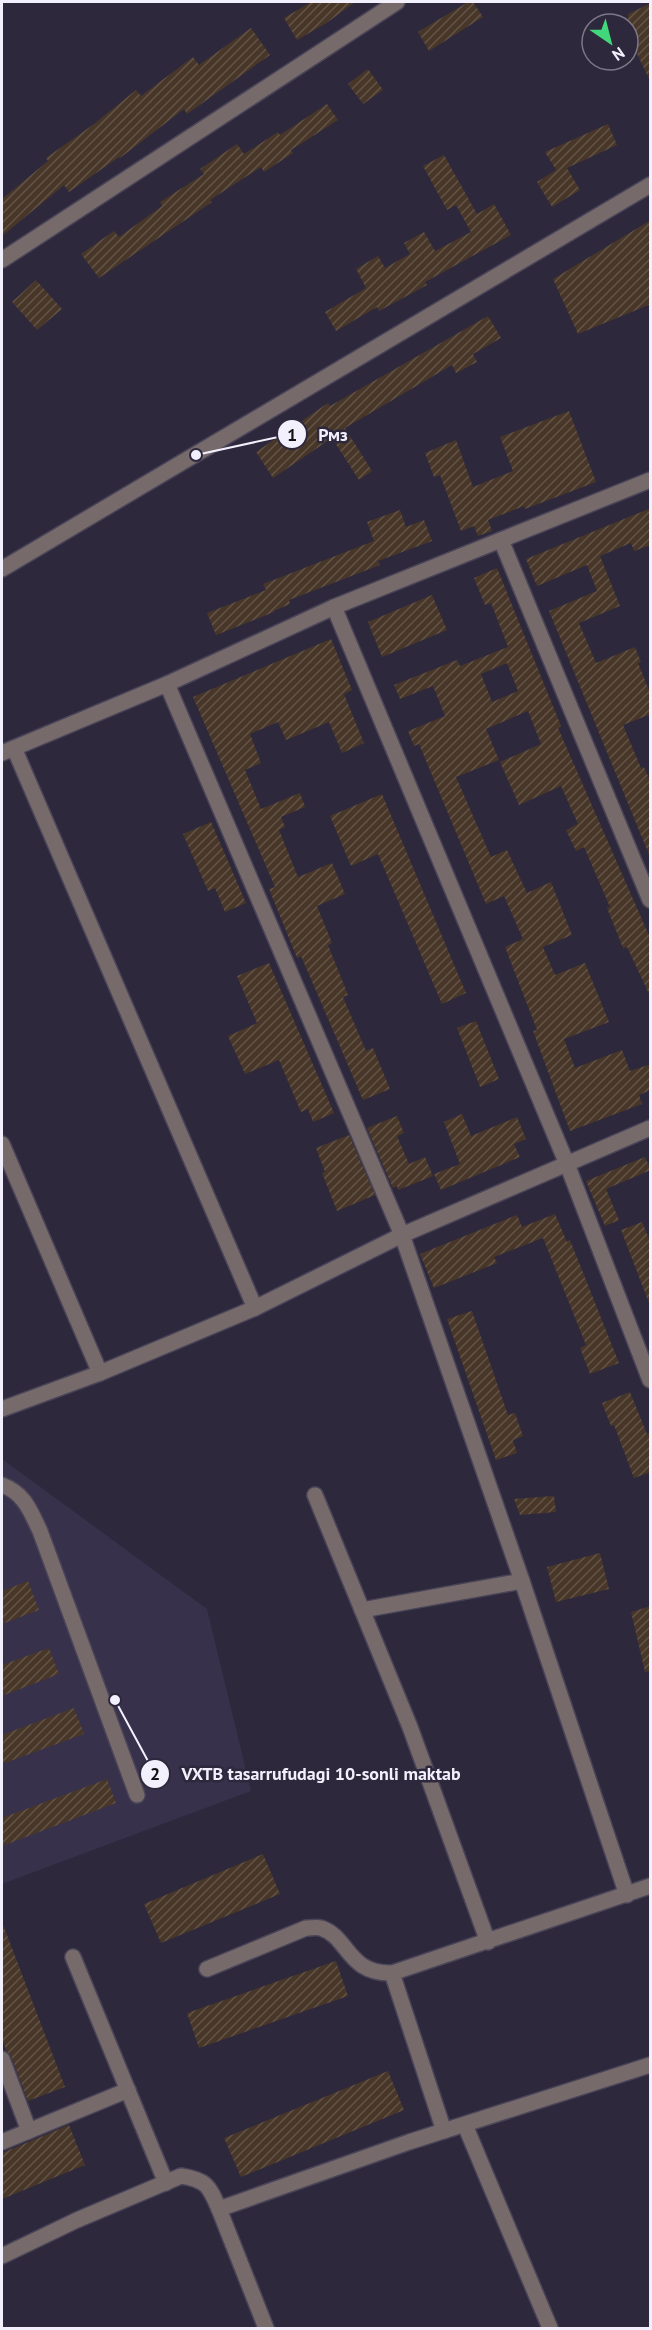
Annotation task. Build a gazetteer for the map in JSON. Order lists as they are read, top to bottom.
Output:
{
  "places": ["Рмз", "VXTB tasarrufudagi 10-sonli maktab"],
  "north": "bottom right"
}
